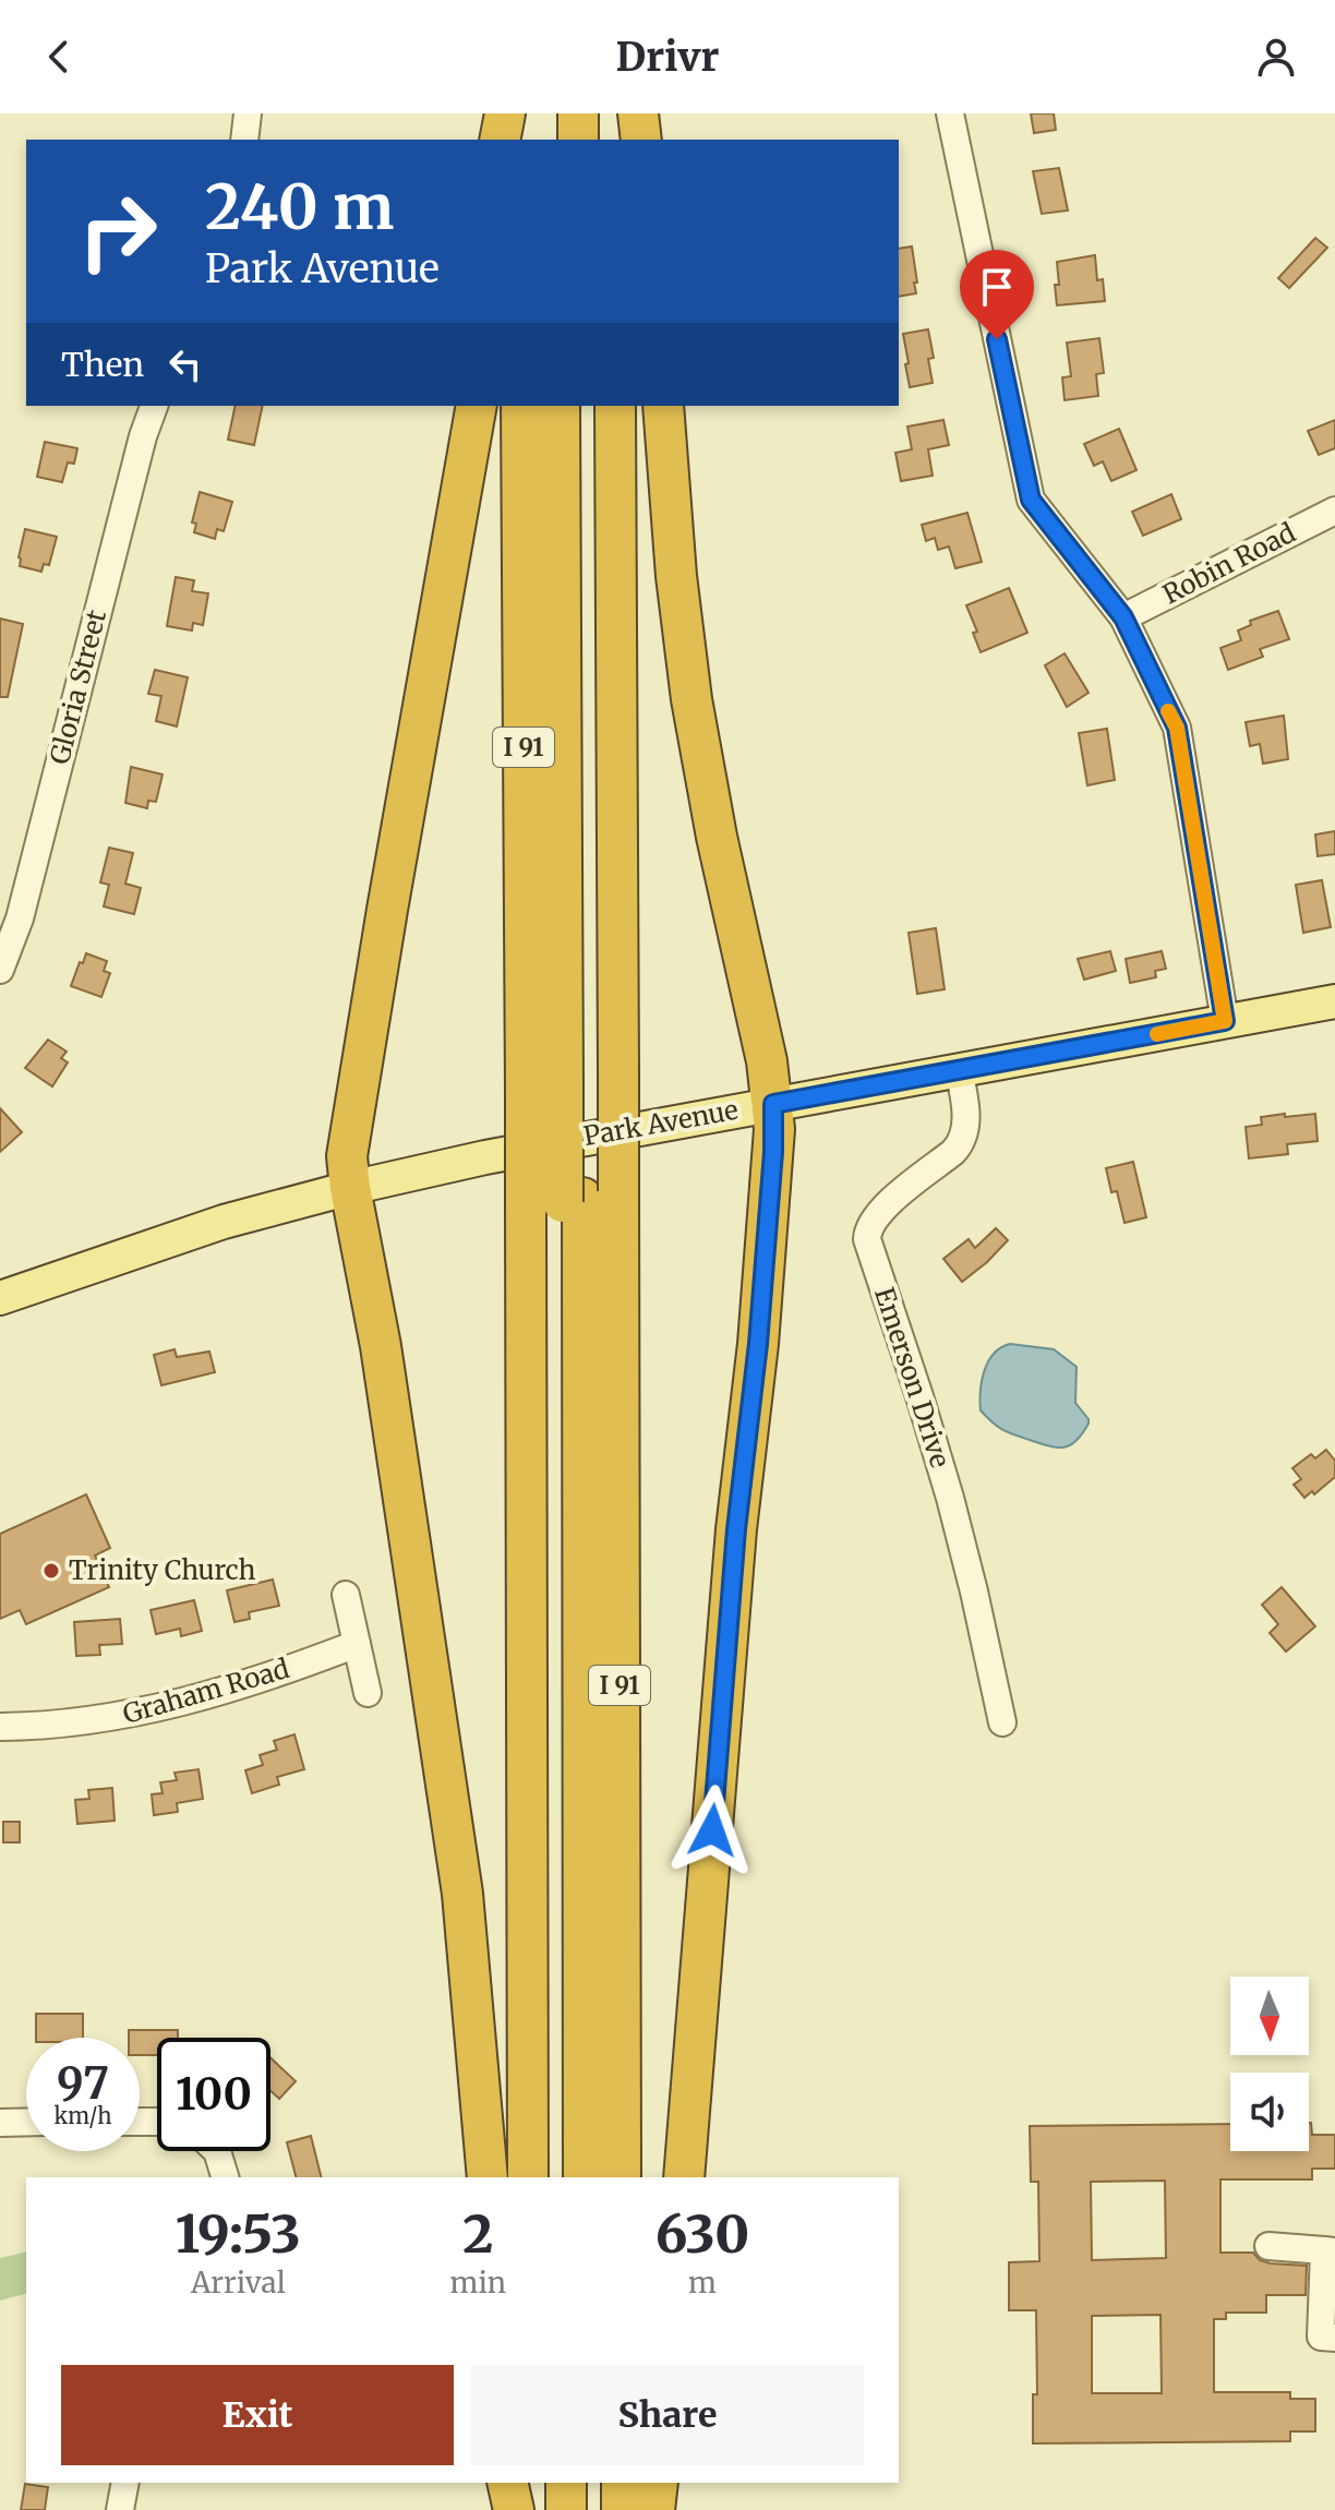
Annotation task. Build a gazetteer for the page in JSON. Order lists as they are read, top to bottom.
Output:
{
  "streets": {
    "highway": ["I 91"],
    "main road": ["Park Avenue"],
    "street": [
      "Robin Road",
      "Gloria Street",
      "Emerson Drive",
      "Graham Road"
    ]
  },
  "crossings": [
    ["Park Avenue", "Emerson Drive"]
  ],
  "places": ["Trinity Church"],
  "north": "bottom",
  "page": {
    "header": "Drivr",
    "turn": ["240 m", "Park Avenue"],
    "then": "Then",
    "speed": "97 km/h",
    "limit": "100",
    "eta": [
      "19:53",
      "Arrival",
      "2",
      "min",
      "630",
      "m"
    ],
    "buttons": ["Exit", "Share"]
  }
}
